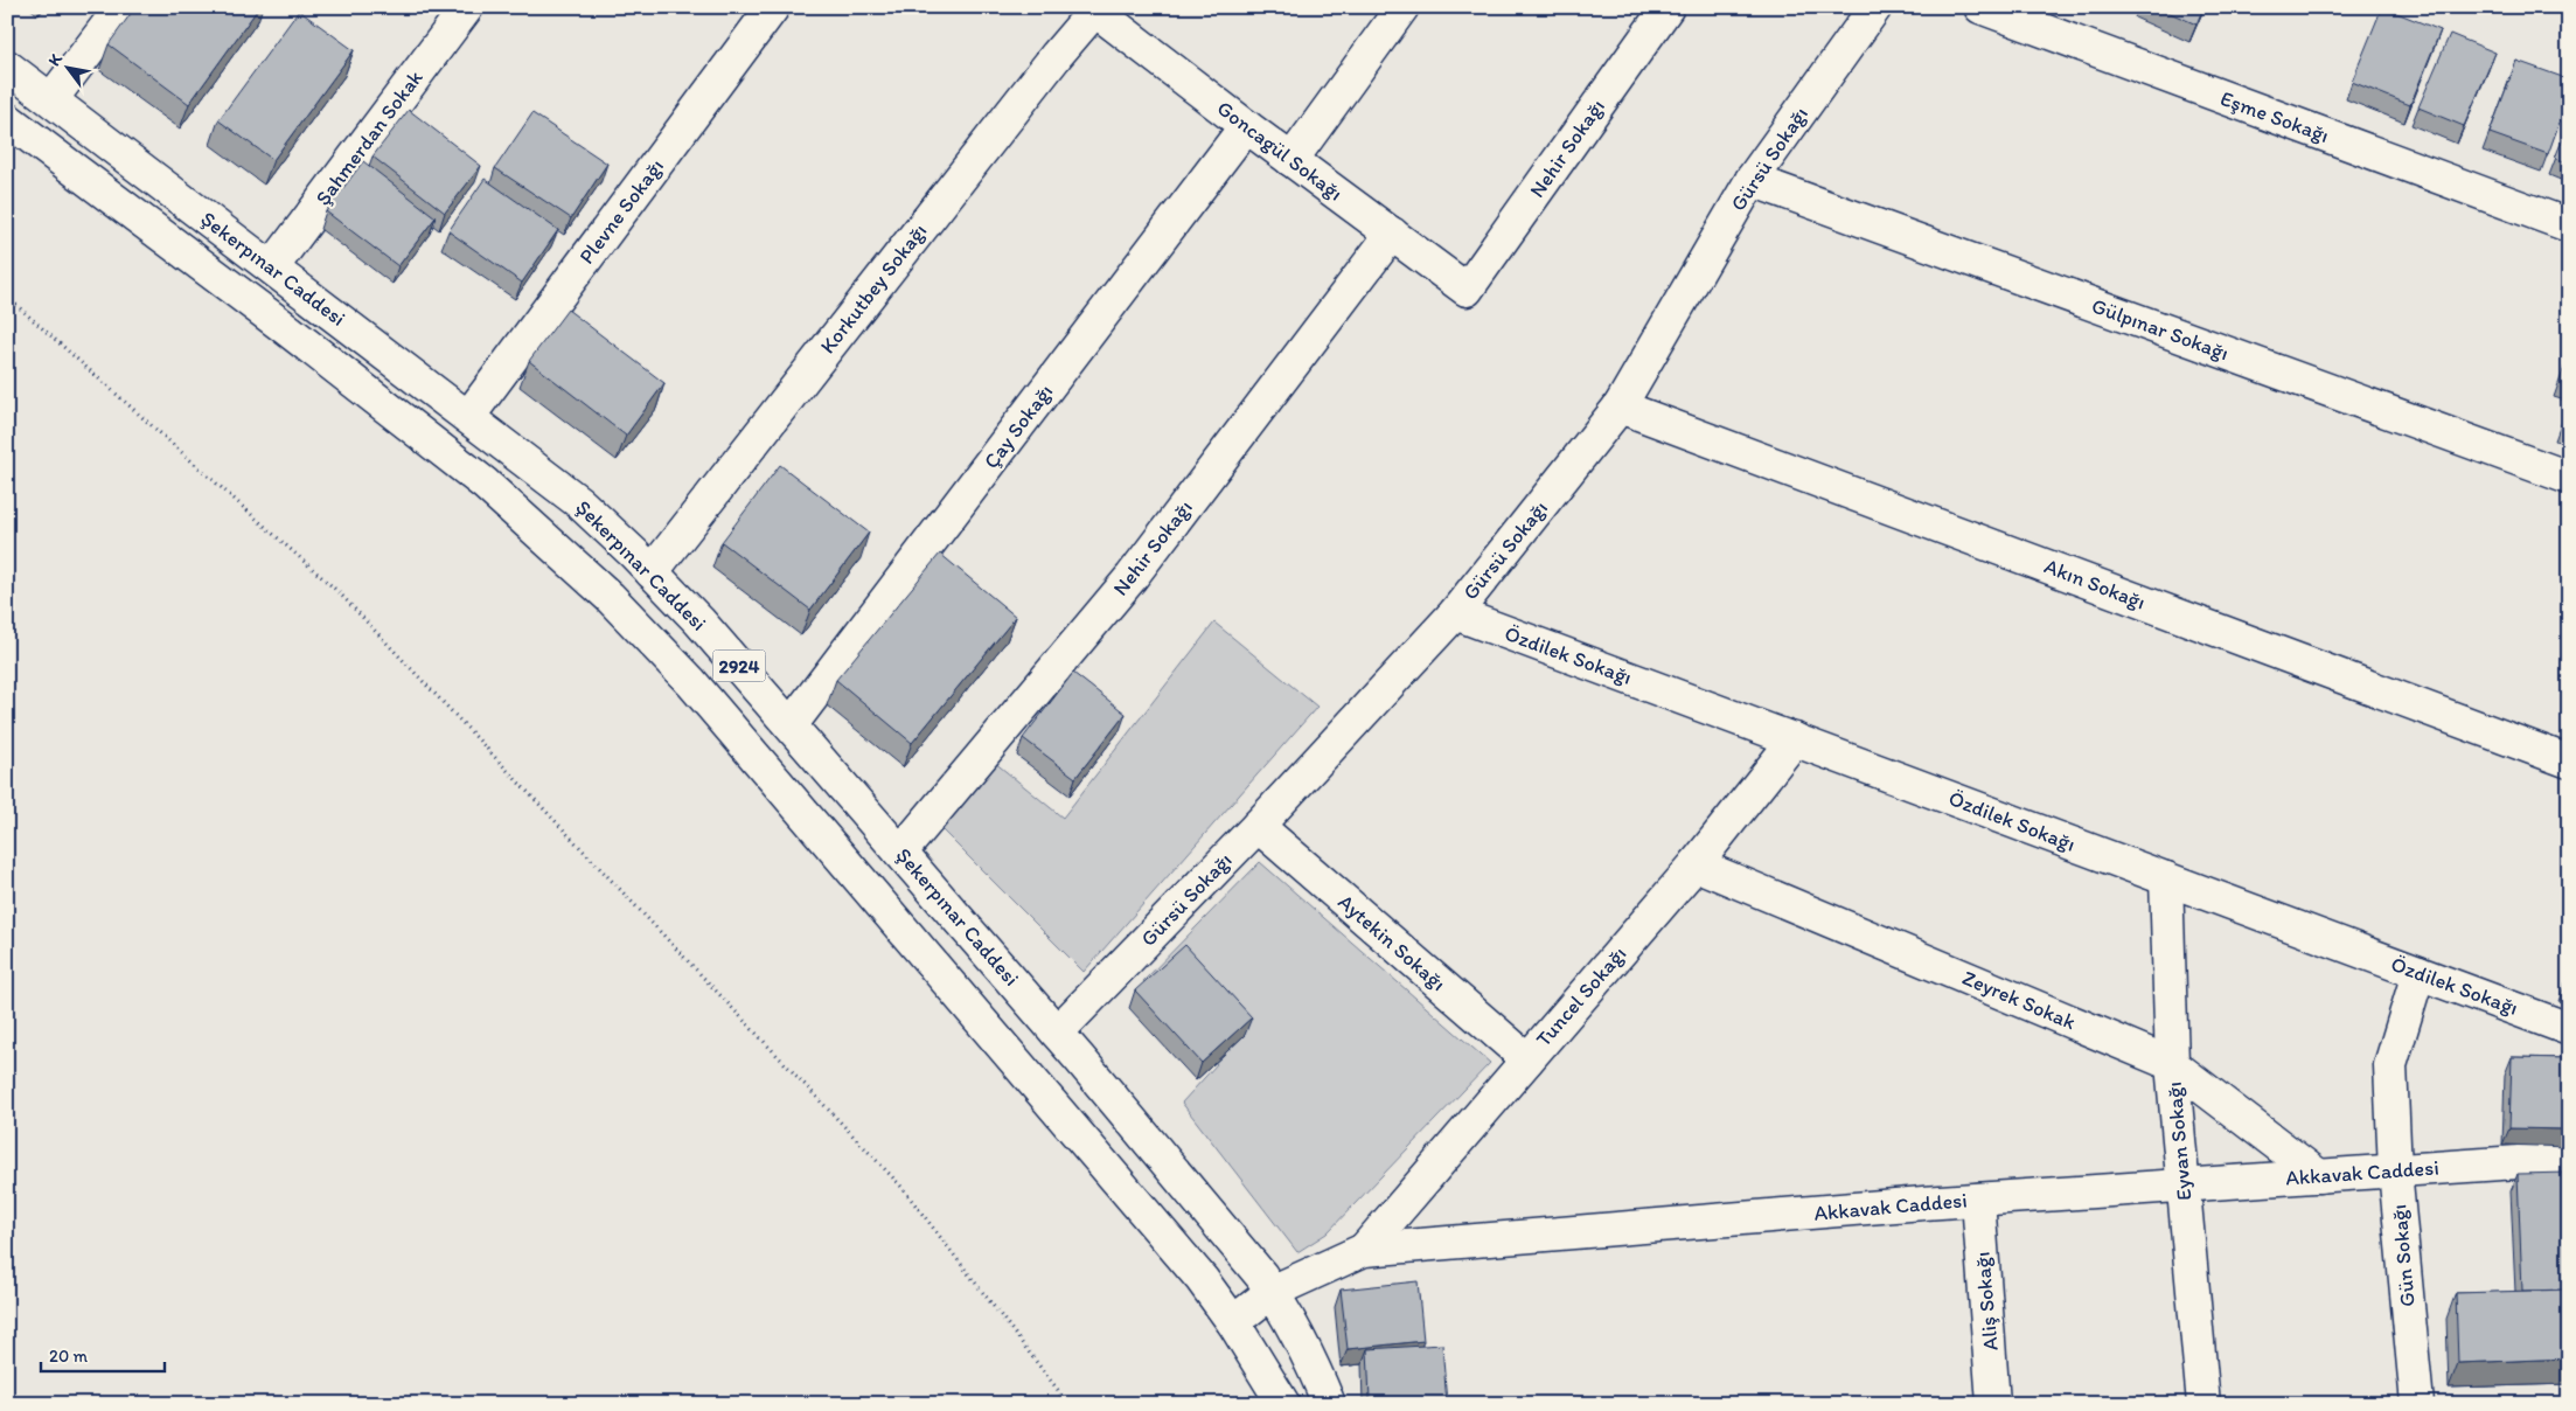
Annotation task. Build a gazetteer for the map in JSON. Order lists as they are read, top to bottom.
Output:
{
  "streets": {
    "street": [
      "Eşme Sokağı",
      "Şahmerdan Sokak",
      "Nehir Sokağı",
      "Goncagül Sokağı",
      "Gürsü Sokağı",
      "Plevne Sokağı",
      "Şekerpınar Caddesi",
      "Korkutbey Sokağı",
      "Gülpınar Sokağı",
      "Çay Sokağı",
      "Akın Sokağı",
      "Özdilek Sokağı",
      "2924",
      "Aytekin Sokağı",
      "Tuncel Sokağı",
      "Zeyrek Sokak",
      "Eyvan Sokağı",
      "Akkavak Caddesi",
      "Gün Sokağı",
      "Aliş Sokağı"
    ]
  },
  "crossings": [
    ["Şahmerdan Sokak", "Şekerpınar Caddesi"],
    ["Nehir Sokağı", "Goncagül Sokağı"],
    ["Nehir Sokağı", "Şekerpınar Caddesi"],
    ["Goncagül Sokağı", "Korkutbey Sokağı"],
    ["Goncagül Sokağı", "Çay Sokağı"],
    ["Gürsü Sokağı", "Şekerpınar Caddesi"],
    ["Gürsü Sokağı", "Gülpınar Sokağı"],
    ["Gürsü Sokağı", "Akın Sokağı"],
    ["Gürsü Sokağı", "Özdilek Sokağı"],
    ["Gürsü Sokağı", "Aytekin Sokağı"],
    ["Plevne Sokağı", "Şekerpınar Caddesi"],
    ["Şekerpınar Caddesi", "Korkutbey Sokağı"],
    ["Şekerpınar Caddesi", "Çay Sokağı"],
    ["Şekerpınar Caddesi", "Akkavak Caddesi"],
    ["Özdilek Sokağı", "Tuncel Sokağı"],
    ["Özdilek Sokağı", "Eyvan Sokağı"],
    ["Özdilek Sokağı", "Gün Sokağı"],
    ["Aytekin Sokağı", "Tuncel Sokağı"],
    ["Tuncel Sokağı", "Zeyrek Sokak"],
    ["Tuncel Sokağı", "Akkavak Caddesi"],
    ["Zeyrek Sokak", "Eyvan Sokağı"],
    ["Zeyrek Sokak", "Akkavak Caddesi"],
    ["Eyvan Sokağı", "Akkavak Caddesi"],
    ["Akkavak Caddesi", "Gün Sokağı"],
    ["Akkavak Caddesi", "Aliş Sokağı"]
  ],
  "scale_bar": "20 m",
  "north": "top left"
}
